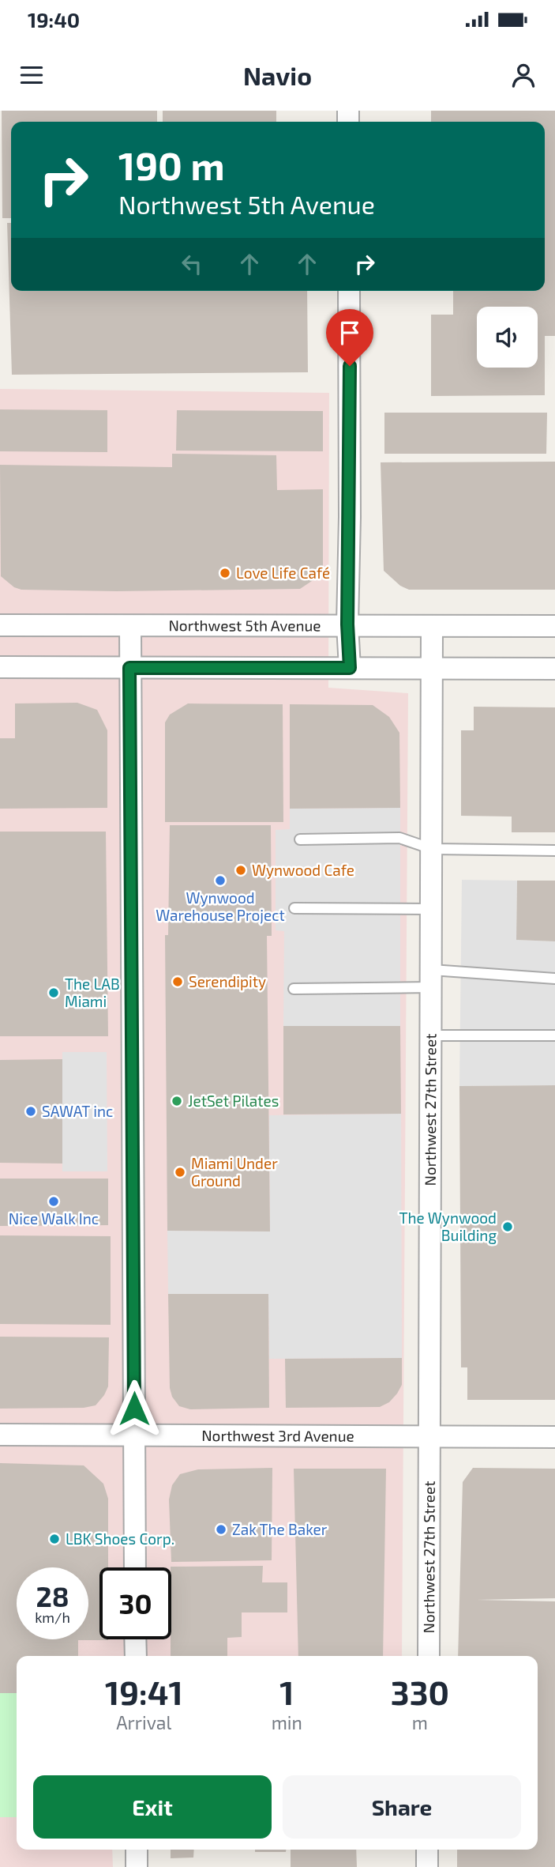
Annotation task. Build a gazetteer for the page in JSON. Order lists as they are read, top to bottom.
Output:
{
  "streets": {
    "street": ["Northwest 5th Avenue", "Northwest 27th Street", "Northwest 3rd Avenue"]
  },
  "crossings": [
    ["Northwest 5th Avenue", "Northwest 27th Street"],
    ["Northwest 27th Street", "Northwest 3rd Avenue"]
  ],
  "places": [
    "Love Life Café",
    "Wynwood Cafe",
    "Wynwood Warehouse Project",
    "Serendipity",
    "The LAB Miami",
    "JetSet Pilates",
    "SAWAT inc",
    "Miami Under Ground",
    "Nice Walk Inc",
    "The Wynwood Building",
    "Zak The Baker",
    "LBK Shoes Corp."
  ],
  "page": {
    "status": "19:40",
    "header": "Navio",
    "turn": ["190 m", "Northwest 5th Avenue"],
    "speed": "28 km/h",
    "limit": "30",
    "eta": [
      "19:41",
      "Arrival",
      "1",
      "min",
      "330",
      "m"
    ],
    "buttons": ["Exit", "Share"]
  }
}
